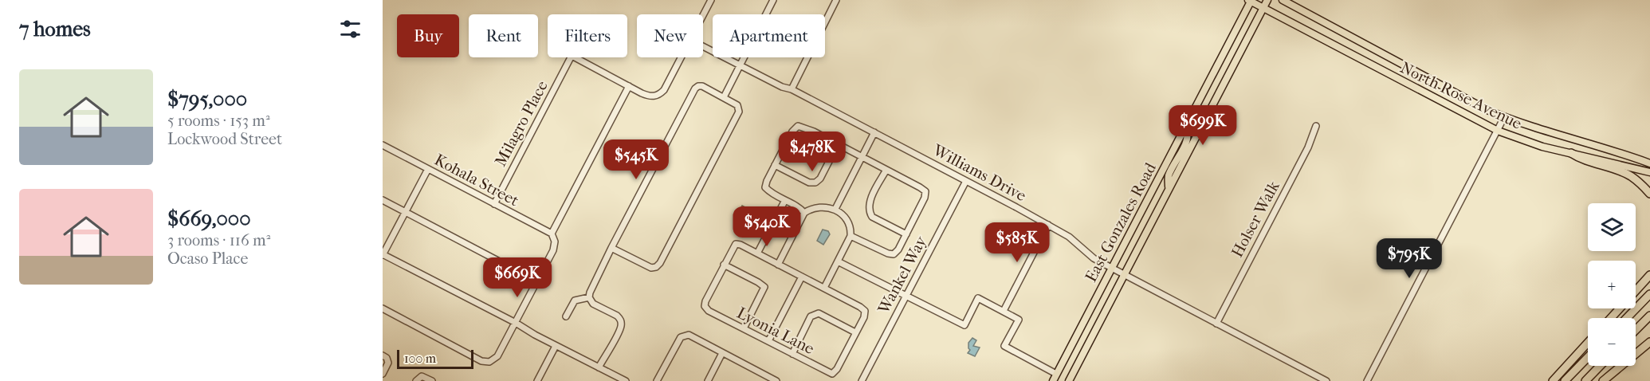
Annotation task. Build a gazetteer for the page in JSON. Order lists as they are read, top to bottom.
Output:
{
  "streets": {
    "main road": ["North Rose Avenue", "East Gonzales Road"],
    "street": [
      "Milagro Place",
      "Williams Drive",
      "Kohala Street",
      "Holser Walk",
      "Wankel Way",
      "Lyonia Lane"
    ]
  },
  "crossings": [
    ["North Rose Avenue", "East Gonzales Road"],
    ["Milagro Place", "Kohala Street"],
    ["Williams Drive", "Holser Walk"],
    ["Williams Drive", "East Gonzales Road"],
    ["Williams Drive", "Wankel Way"]
  ],
  "scale_bar": "100 m",
  "page": {
    "heading": "7 homes",
    "chip": [
      "Buy",
      "Rent",
      "Filters",
      "New",
      "Apartment"
    ],
    "list": [
      {
        "name": "$795,000",
        "note": "5 rooms · 153 m² · Lockwood Street"
      },
      {
        "name": "$669,000",
        "note": "3 rooms · 116 m² · Ocaso Place"
      }
    ],
    "price": [
      "$699K",
      "$478K",
      "$545K",
      "$540K",
      "$585K",
      "$795K",
      "$669K"
    ],
    "map_buttons": ["+", "−"],
    "scale": "100 m"
  }
}
